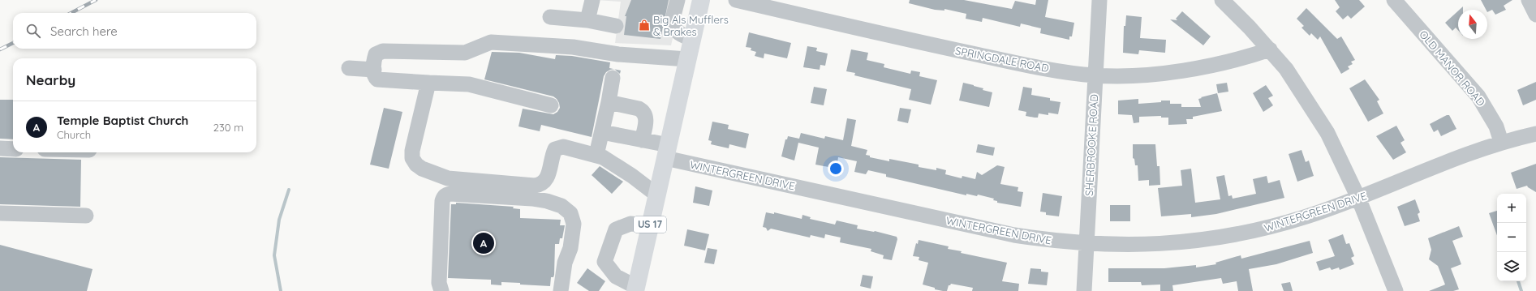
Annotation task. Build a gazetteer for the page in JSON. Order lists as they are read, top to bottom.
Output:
{
  "streets": {
    "main road": ["US 17"],
    "street": [
      "SPRINGDALE ROAD",
      "OLD MANOR ROAD",
      "SHERBROOKE ROAD",
      "WINTERGREEN DRIVE"
    ]
  },
  "crossings": [
    ["SPRINGDALE ROAD", "SHERBROOKE ROAD"],
    ["OLD MANOR ROAD", "WINTERGREEN DRIVE"],
    ["SHERBROOKE ROAD", "WINTERGREEN DRIVE"],
    ["WINTERGREEN DRIVE", "US 17"]
  ],
  "places": {
    "shop": ["Big Als Mufflers & Brakes"]
  },
  "north": "top",
  "page": {
    "search": "Search here",
    "heading": "Nearby",
    "list": [
      {
        "mark": "A",
        "name": "Temple Baptist Church",
        "note": "Church",
        "value": "230 m"
      }
    ],
    "map_buttons": ["+", "−"],
    "pins": "A"
  }
}
